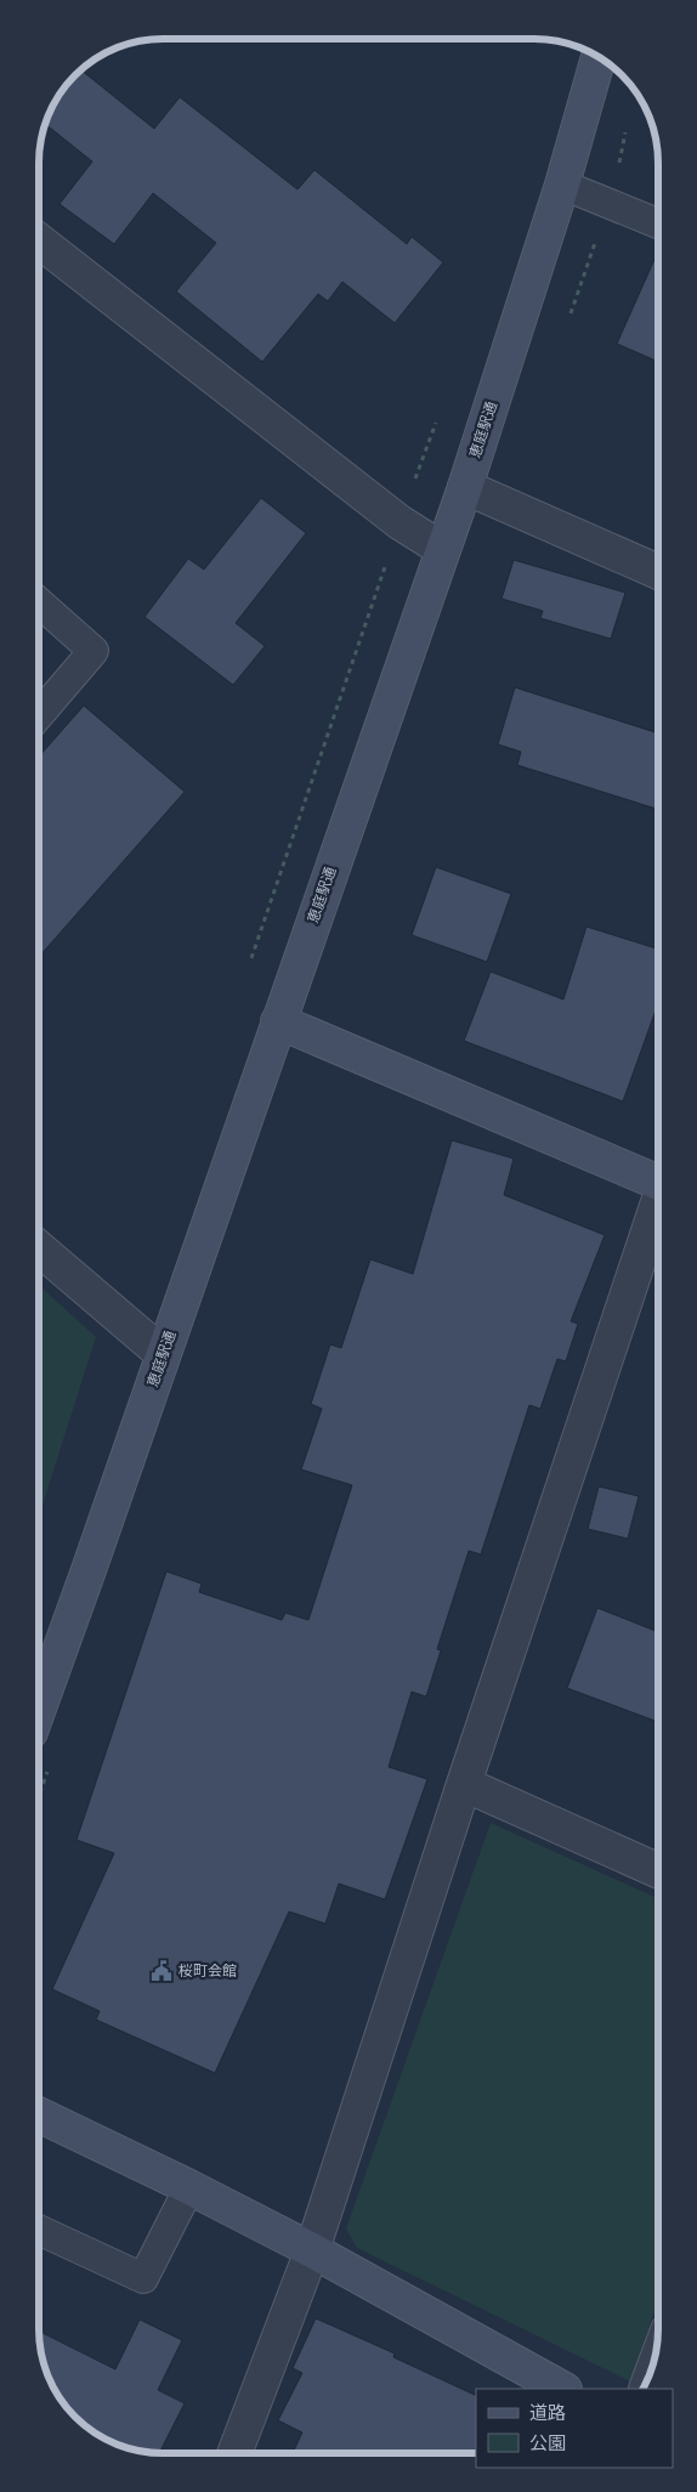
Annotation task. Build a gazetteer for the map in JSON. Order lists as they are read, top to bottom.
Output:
{
  "streets": {
    "street": ["恵庭駅通"]
  },
  "places": {
    "public building": ["桜町会館"]
  },
  "legend": ["道路", "公園"]
}
